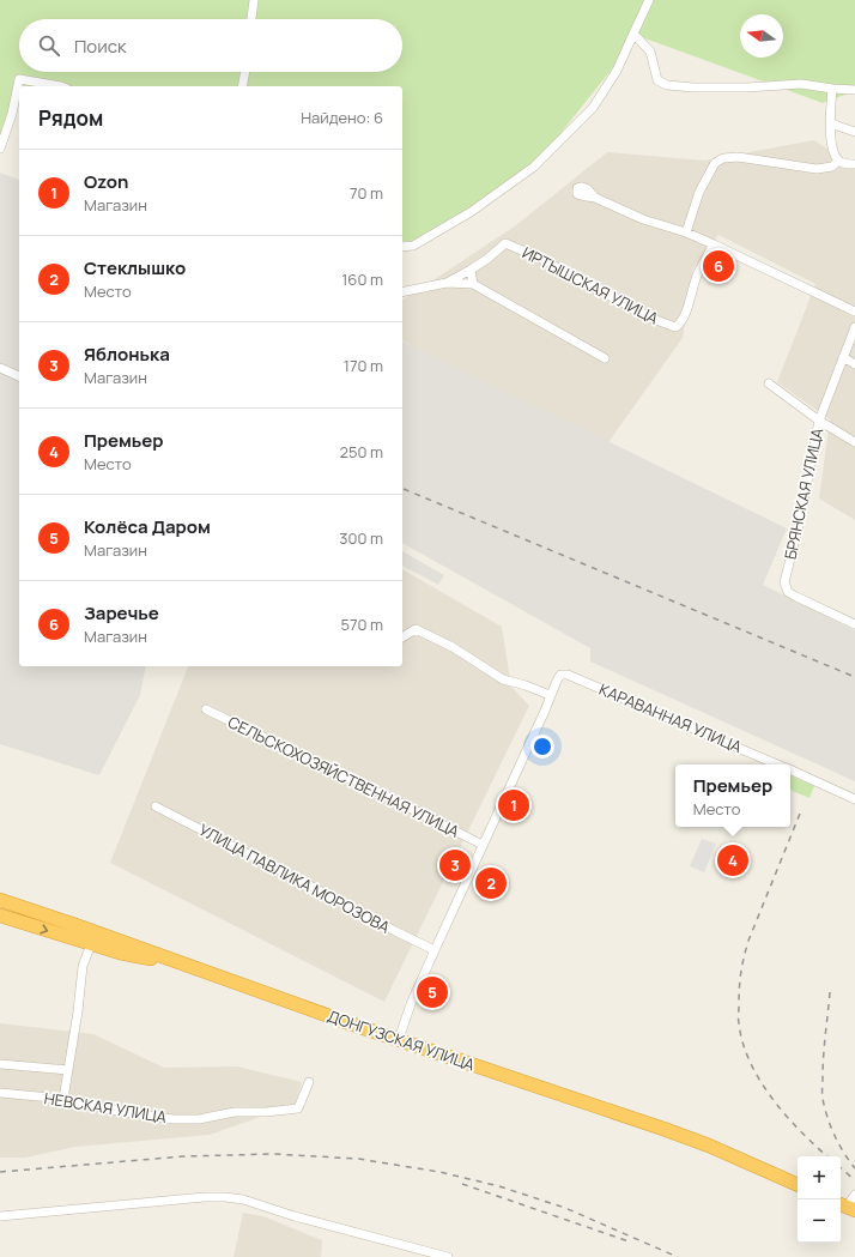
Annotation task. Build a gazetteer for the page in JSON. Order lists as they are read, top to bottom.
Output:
{
  "streets": {
    "highway": ["ДОНГУЗСКАЯ УЛИЦА"],
    "street": [
      "ИРТЫШСКАЯ УЛИЦА",
      "БРЯНСКАЯ УЛИЦА",
      "КАРАВАННАЯ УЛИЦА",
      "СЕЛЬСКОХОЗЯЙСТВЕННАЯ УЛИЦА",
      "УЛИЦА ПАВЛИКА МОРОЗОВА",
      "НЕВСКАЯ УЛИЦА"
    ]
  },
  "north": "left",
  "page": {
    "search": "Поиск",
    "heading": ["Рядом", "Найдено: 6"],
    "list": [
      {
        "mark": "1",
        "name": "Ozon",
        "note": "Магазин",
        "value": "70 m"
      },
      {
        "mark": "2",
        "name": "Стеклышко",
        "note": "Место",
        "value": "160 m"
      },
      {
        "mark": "3",
        "name": "Яблонька",
        "note": "Магазин",
        "value": "170 m"
      },
      {
        "mark": "4",
        "name": "Премьер",
        "note": "Место",
        "value": "250 m"
      },
      {
        "mark": "5",
        "name": "Колёса Даром",
        "note": "Магазин",
        "value": "300 m"
      },
      {
        "mark": "6",
        "name": "Заречье",
        "note": "Магазин",
        "value": "570 m"
      }
    ],
    "pins": [
      "6",
      "1",
      "4",
      "3",
      "2",
      "5"
    ],
    "popup": ["Премьер", "Место"],
    "map_buttons": ["+", "−"]
  }
}
